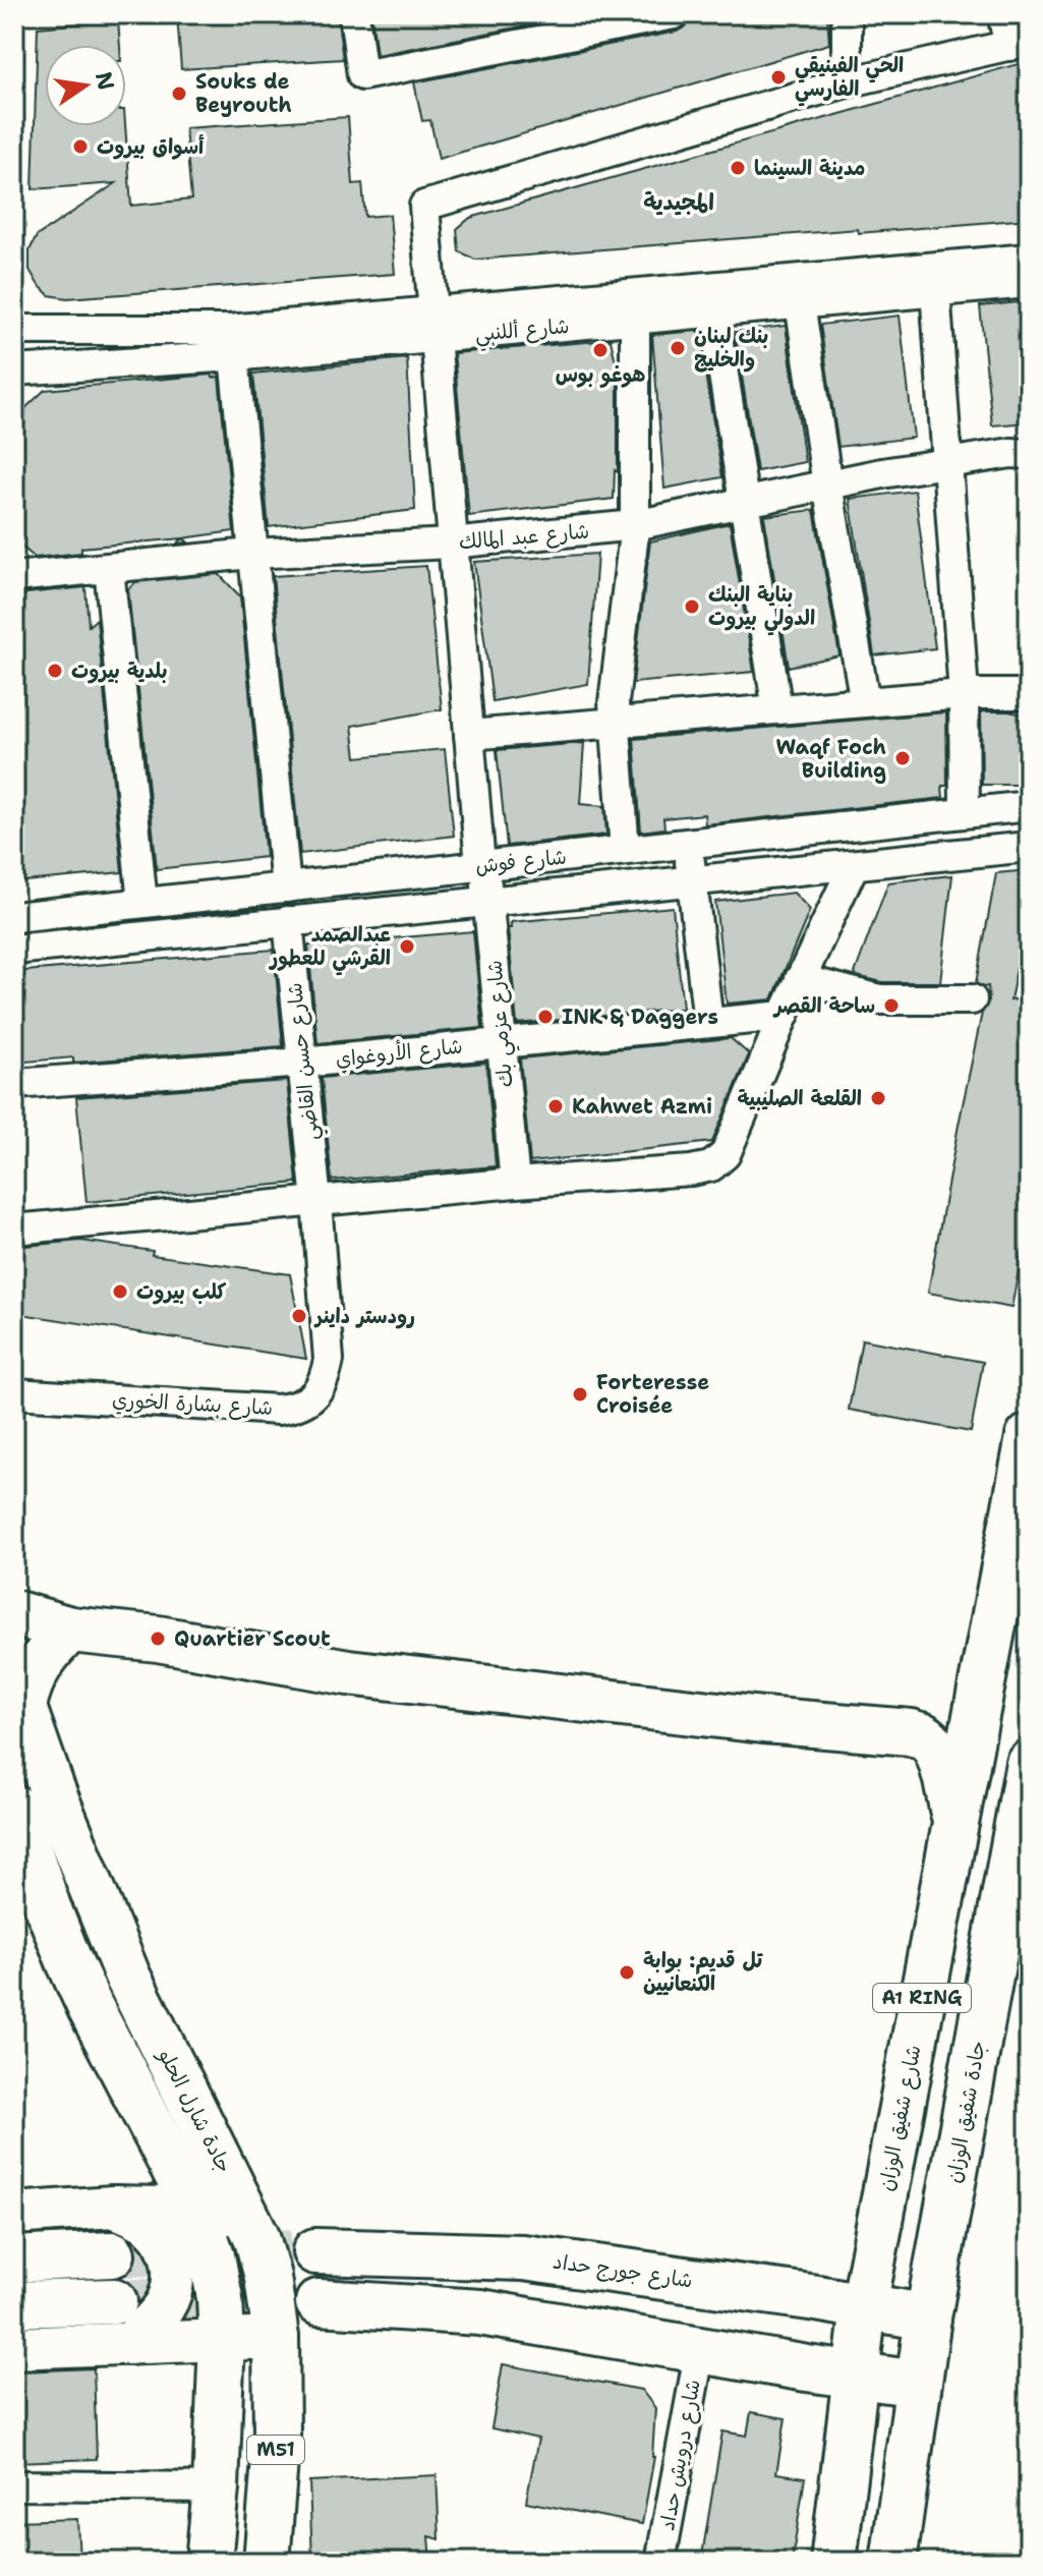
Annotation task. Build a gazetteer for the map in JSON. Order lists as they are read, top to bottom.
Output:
{
  "streets": {
    "main road": [
      "A1 RING",
      "جادة شارل الحلو",
      "جادة شفيق الوزان",
      "شارع شفيق الوزان",
      "شارع جورج حداد",
      "M51"
    ],
    "street": [
      "شارع أللنبي",
      "شارع عبد المالك",
      "شارع فوش",
      "شارع عزمي بك",
      "شارع الأروغواي",
      "شارع حسن القاضي",
      "شارع بشارة الخوري",
      "شارع درويش حداد"
    ]
  },
  "crossings": [
    ["شارع أللنبي", "شارع عزمي بك"],
    ["شارع عبد المالك", "شارع عزمي بك"],
    ["شارع فوش", "شارع عزمي بك"],
    ["شارع فوش", "شارع حسن القاضي"],
    ["شارع عزمي بك", "شارع الأروغواي"],
    ["شارع الأروغواي", "شارع حسن القاضي"],
    ["شارع حسن القاضي", "شارع بشارة الخوري"],
    ["A1 RING", "جادة شفيق الوزان"],
    ["A1 RING", "شارع جورج حداد"],
    ["جادة شفيق الوزان", "شارع جورج حداد"],
    ["شارع شفيق الوزان", "شارع جورج حداد"]
  ],
  "districts": ["المجيدية"],
  "places": [
    "الحي الفينيقي الفارسي",
    "Souks de Beyrouth",
    "أسواق بيروت",
    "مدينة السينما",
    "بنك لبنان والخليج",
    "هوغو بوس",
    "بناية البنك الدولي بيروت",
    "بلدية بيروت",
    "Waqf Foch Building",
    "عبدالصمد القرشي للعطور",
    "ساحة القصر",
    "INK & Daggers",
    "القلعة الصليبية",
    "Kahwet Azmi",
    "كلب بيروت",
    "رودستر داينر",
    "Forteresse Croisée",
    "Quartier Scout",
    "تل قديم: بوابة الكنعانيين"
  ],
  "north": "right"
}
